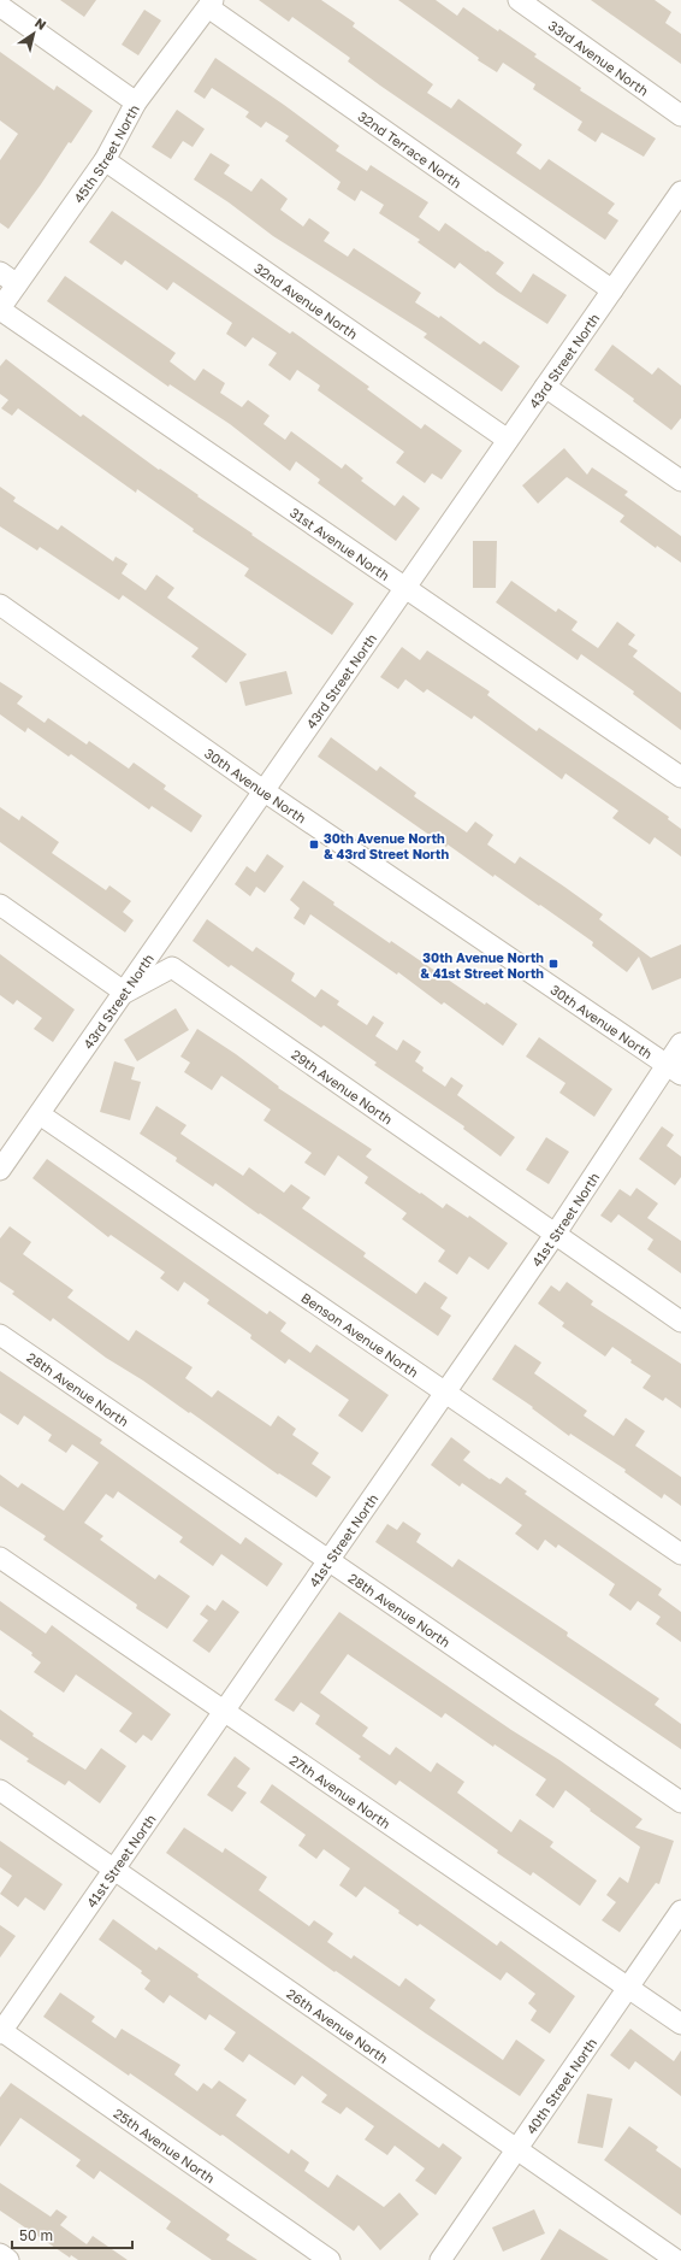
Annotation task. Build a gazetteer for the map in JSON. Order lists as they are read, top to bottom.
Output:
{
  "streets": {
    "street": [
      "33rd Avenue North",
      "32nd Terrace North",
      "45th Street North",
      "32nd Avenue North",
      "43rd Street North",
      "31st Avenue North",
      "30th Avenue North",
      "29th Avenue North",
      "41st Street North",
      "Benson Avenue North",
      "28th Avenue North",
      "27th Avenue North",
      "26th Avenue North",
      "40th Street North",
      "25th Avenue North"
    ]
  },
  "crossings": [
    ["32nd Terrace North", "45th Street North"],
    ["32nd Terrace North", "43rd Street North"],
    ["45th Street North", "32nd Avenue North"],
    ["45th Street North", "31st Avenue North"],
    ["32nd Avenue North", "43rd Street North"],
    ["43rd Street North", "31st Avenue North"],
    ["43rd Street North", "30th Avenue North"],
    ["43rd Street North", "29th Avenue North"],
    ["43rd Street North", "Benson Avenue North"],
    ["30th Avenue North", "41st Street North"],
    ["29th Avenue North", "41st Street North"],
    ["41st Street North", "Benson Avenue North"],
    ["41st Street North", "28th Avenue North"],
    ["41st Street North", "27th Avenue North"],
    ["41st Street North", "26th Avenue North"],
    ["41st Street North", "25th Avenue North"],
    ["27th Avenue North", "40th Street North"],
    ["26th Avenue North", "40th Street North"]
  ],
  "places": {
    "transit": ["30th Avenue North & 43rd Street North", "30th Avenue North & 41st Street North"]
  },
  "scale_bar": "50 m",
  "north": "top right"
}
